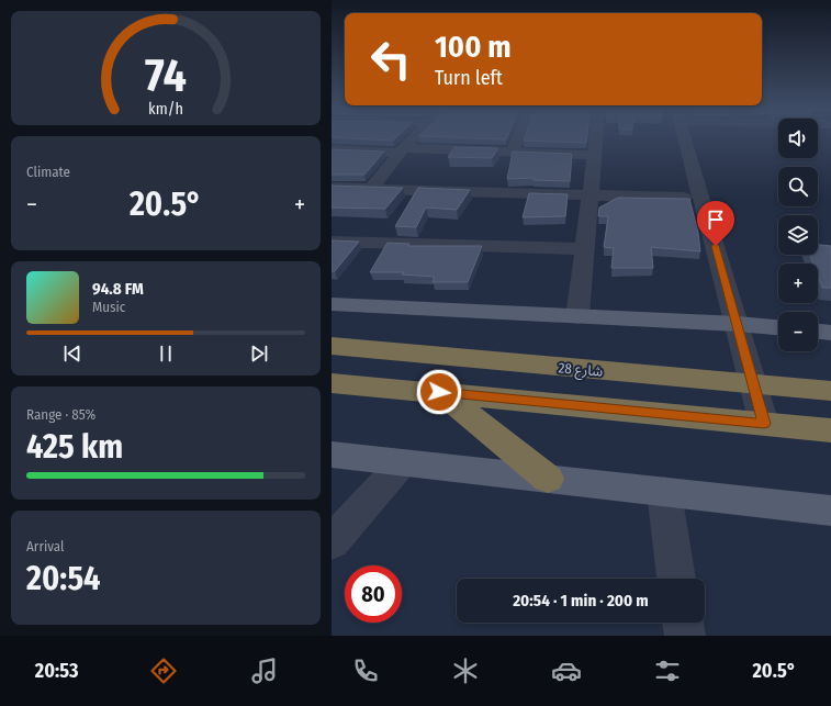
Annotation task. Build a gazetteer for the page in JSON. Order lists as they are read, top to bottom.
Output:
{
  "streets": {
    "highway": ["شارع 28"]
  },
  "page": {
    "turn": ["100 m", "Turn left"],
    "map_buttons": ["+", "−"],
    "tile": [
      "Climate",
      ["Range · 85%", "425 km"],
      ["Arrival", "20:54"]
    ],
    "heat": ["−", "20.5°", "+"],
    "song": ["94.8 FM", "Music"],
    "limit": "80",
    "trip": "20:54 · 1 min · 200 m",
    "tabs": ["20:53", "20.5°"],
    "gauge": ["74", "km/h"]
  }
}
